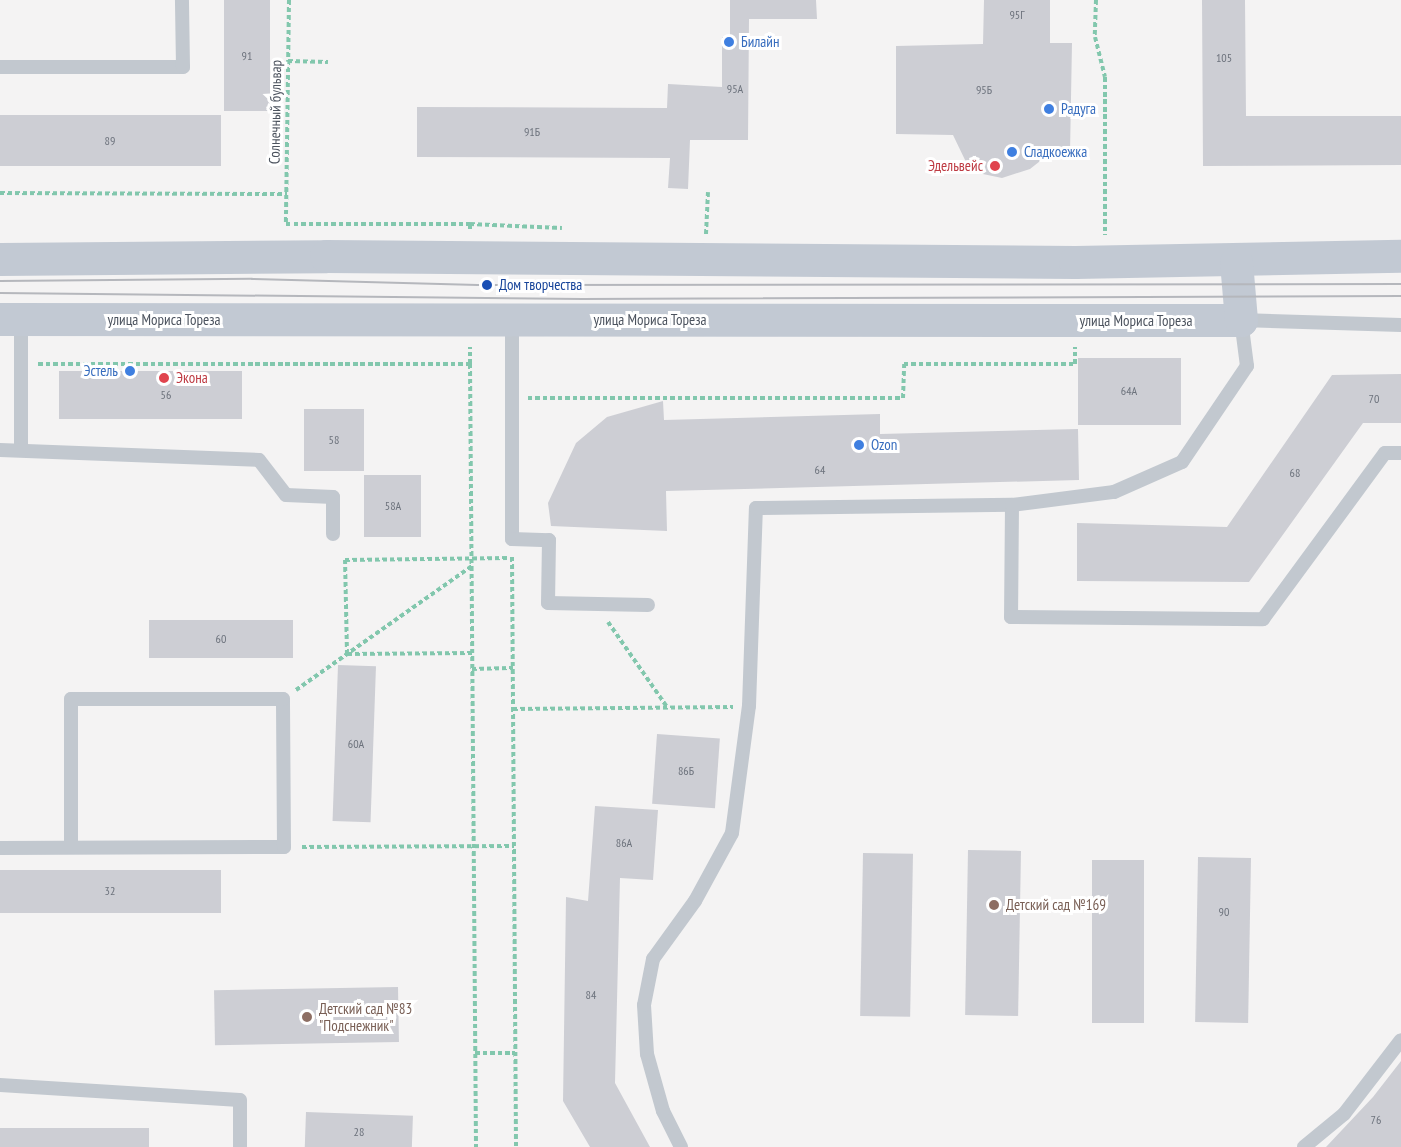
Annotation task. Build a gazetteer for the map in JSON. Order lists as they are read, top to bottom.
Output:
{
  "streets": {
    "street": ["улица Мориса Тореза"],
    "path": ["Солнечный бульвар"]
  },
  "places": [
    "Билайн",
    "Радуга",
    "Сладкоежка",
    "Эдельвейс",
    "Дом творчества",
    "Эстель",
    "Экона",
    "Ozon",
    "Детский сад №169",
    "Детский сад №83 \"Подснежник\""
  ],
  "house_numbers": [
    "95Г",
    "91",
    "105",
    "95А",
    "95Б",
    "91Б",
    "89",
    "64А",
    "56",
    "70",
    "58",
    "64",
    "68",
    "58А",
    "60",
    "60А",
    "86Б",
    "86А",
    "32",
    "90",
    "84",
    "76",
    "28"
  ]
}
